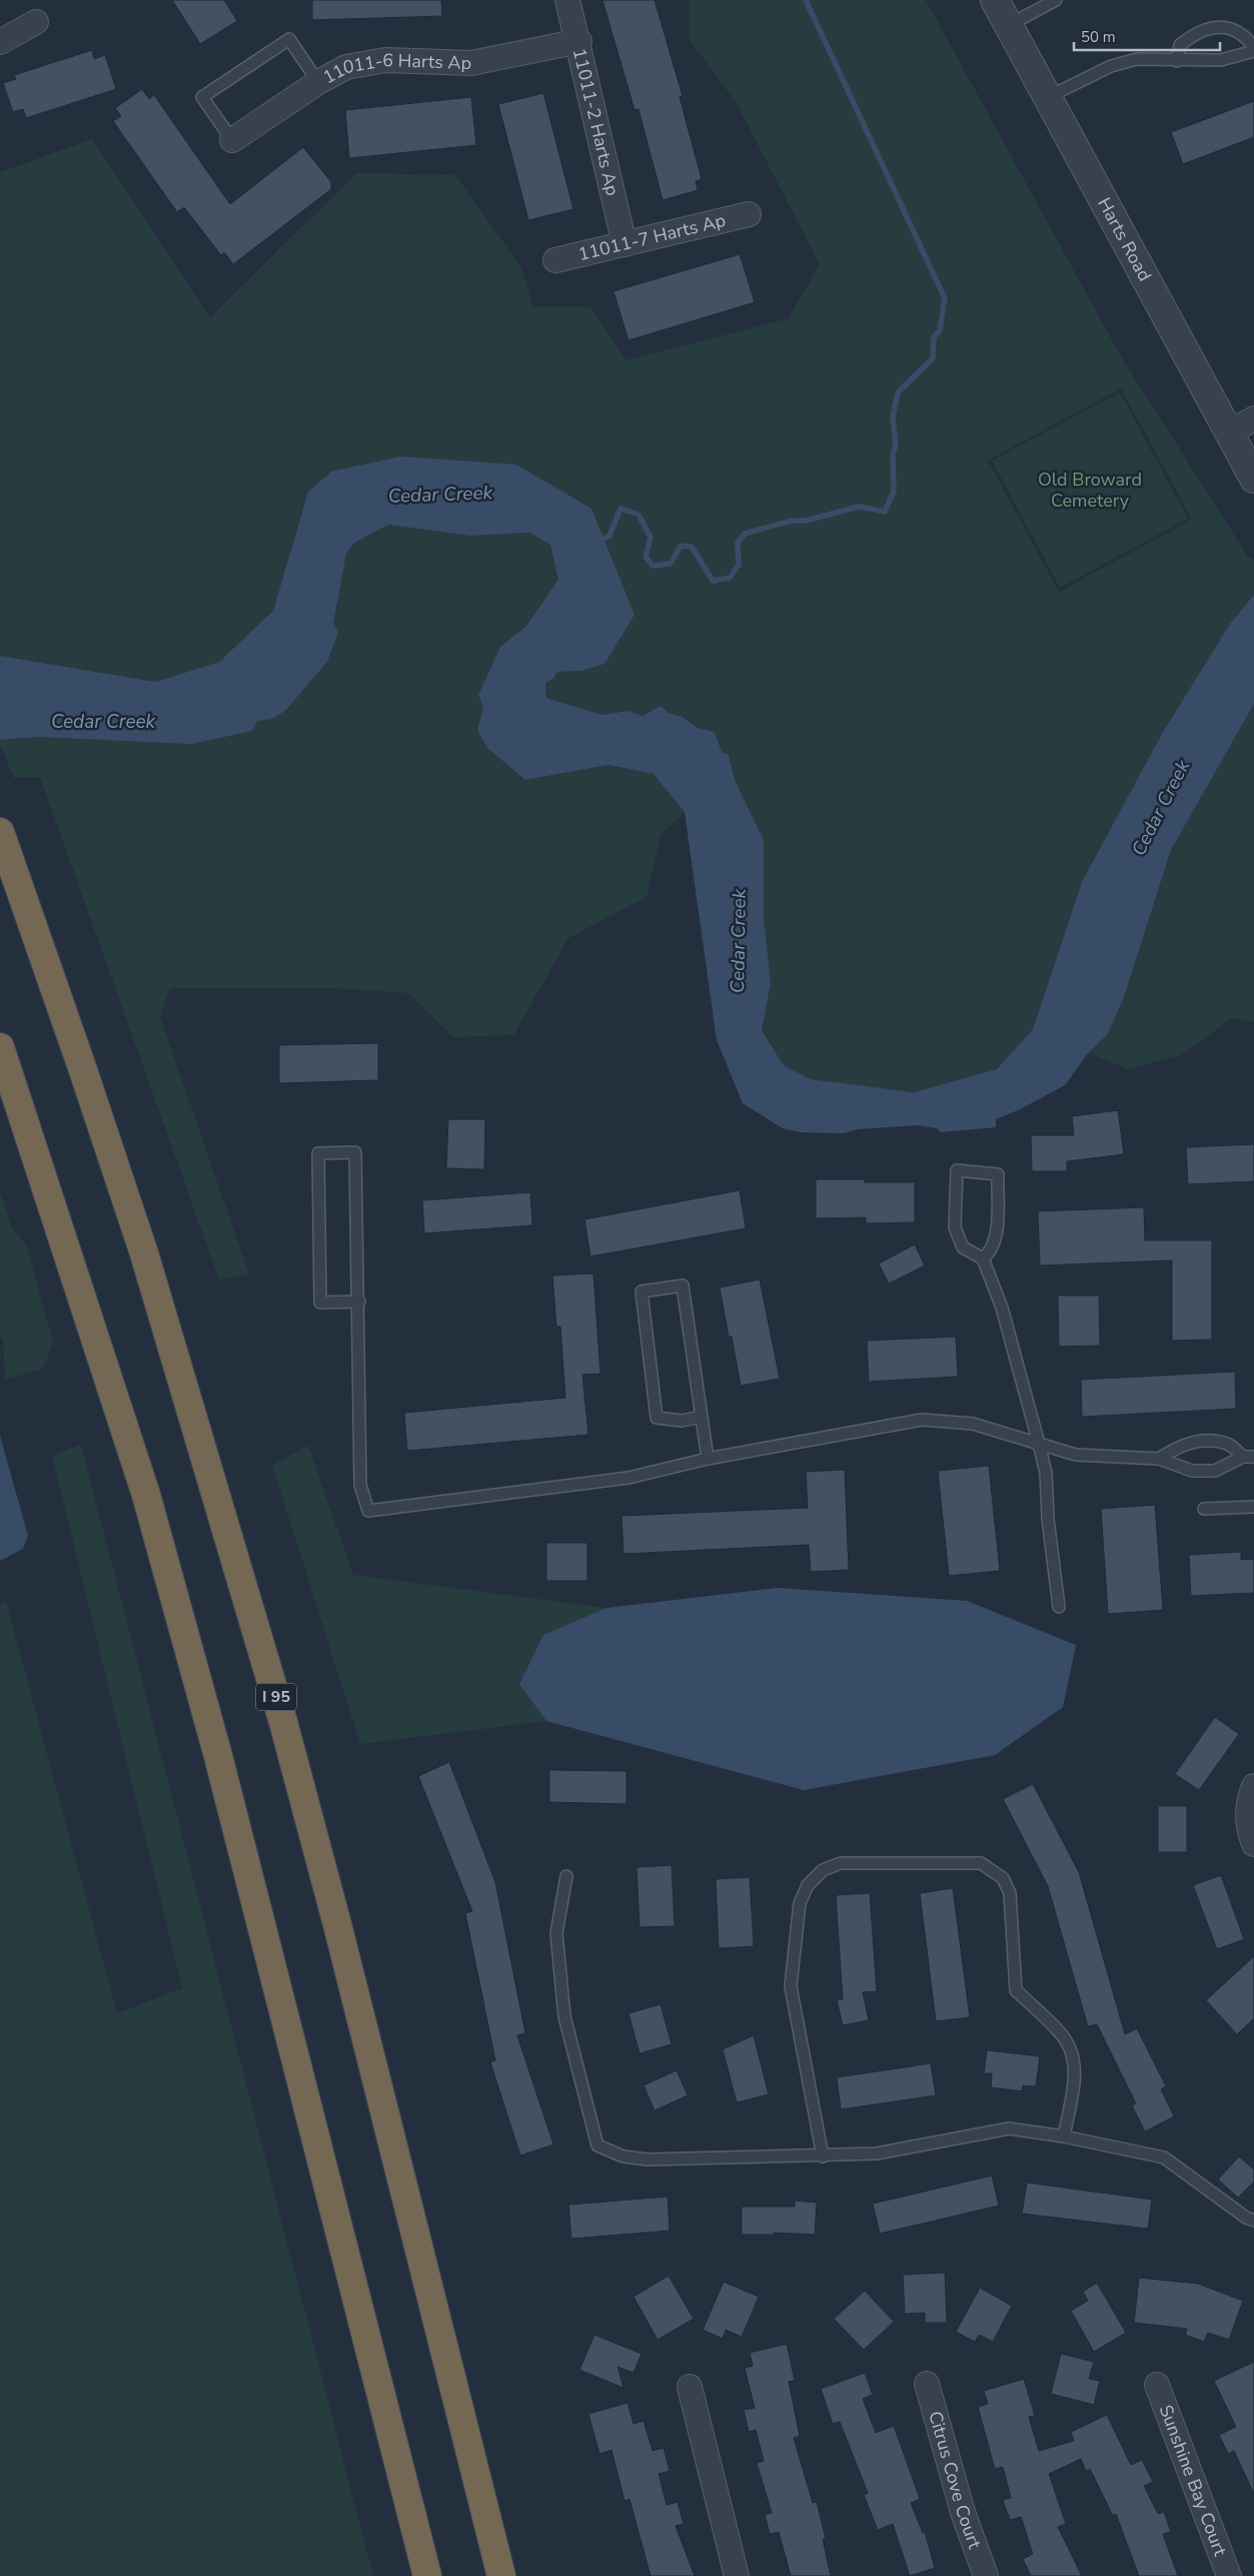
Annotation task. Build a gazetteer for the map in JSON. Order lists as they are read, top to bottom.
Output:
{
  "streets": {
    "highway": ["I 95"],
    "street": [
      "11011-6 Harts Ap",
      "11011-2 Harts Ap",
      "11011-7 Harts Ap",
      "Harts Road",
      "Citrus Cove Court",
      "Sunshine Bay Court"
    ]
  },
  "crossings": [
    ["11011-6 Harts Ap", "11011-2 Harts Ap"],
    ["11011-2 Harts Ap", "11011-7 Harts Ap"]
  ],
  "water": ["Cedar Creek"],
  "parks": ["Old Broward Cemetery"],
  "scale_bar": "50 m"
}
